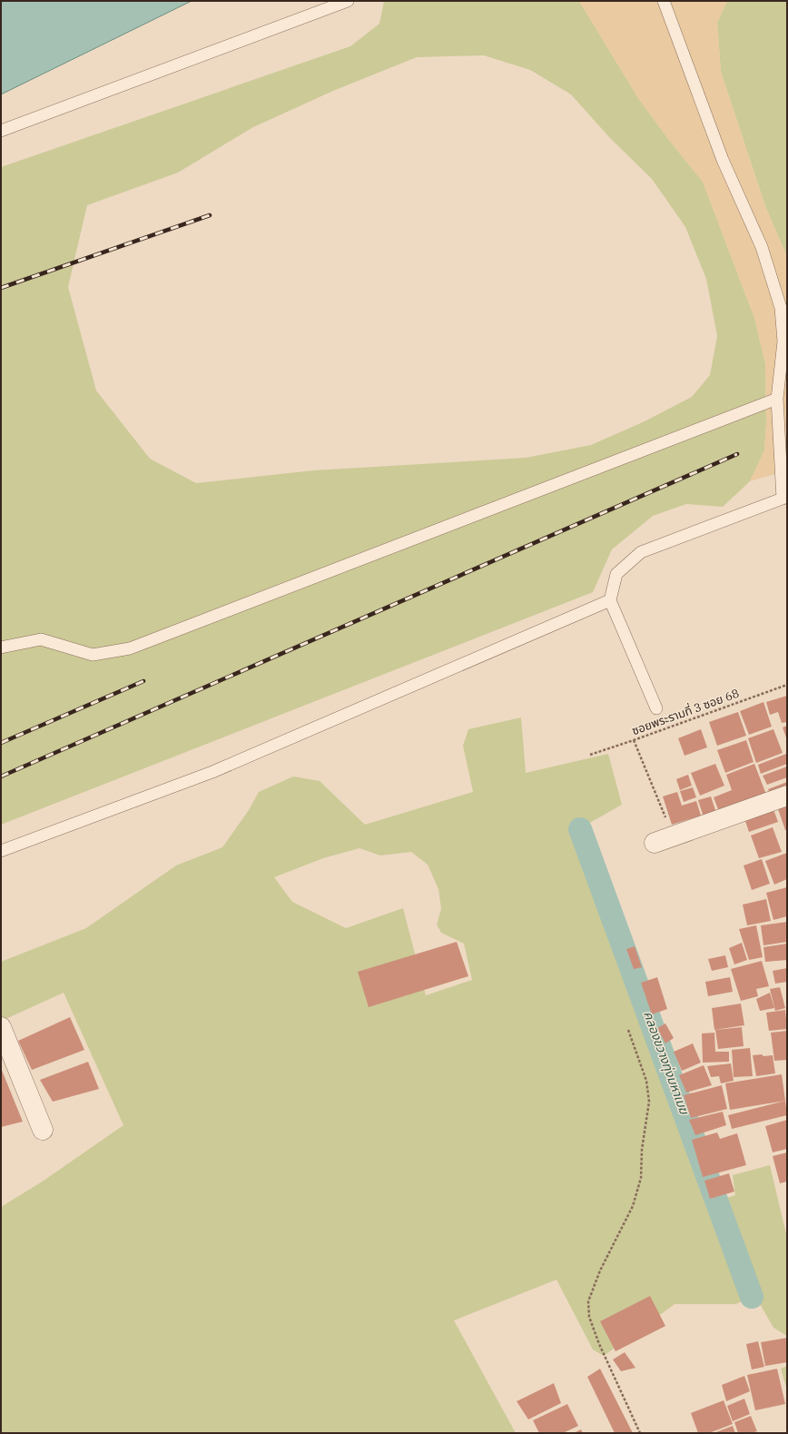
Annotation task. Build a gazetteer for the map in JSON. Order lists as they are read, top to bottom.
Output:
{
  "streets": {
    "path": ["ซอยพระรามที่ 3 ซอย 68"]
  },
  "water": ["คลองขวางทุ่งมหาเมฆ"]
}
